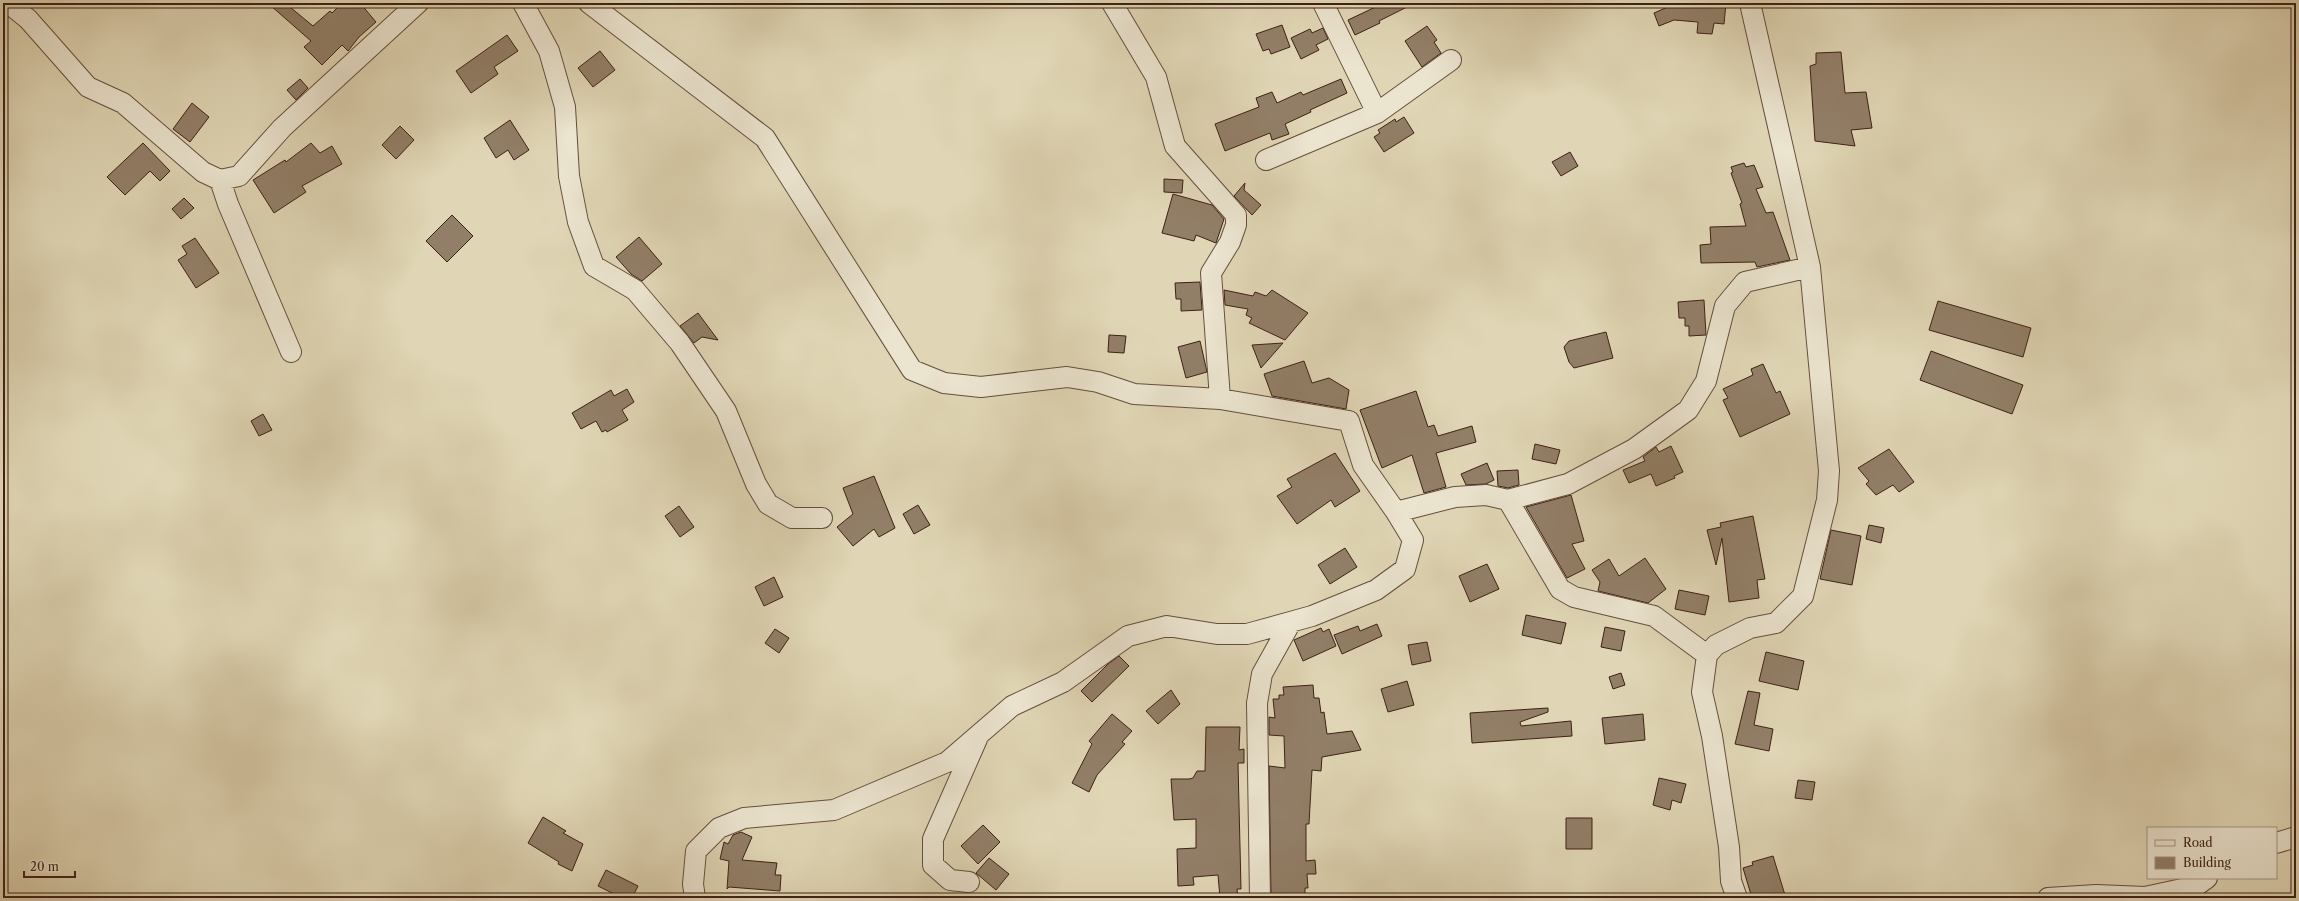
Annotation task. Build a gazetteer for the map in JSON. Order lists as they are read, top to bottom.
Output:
{
  "legend": ["Road", "Building"],
  "scale_bar": "20 m"
}
